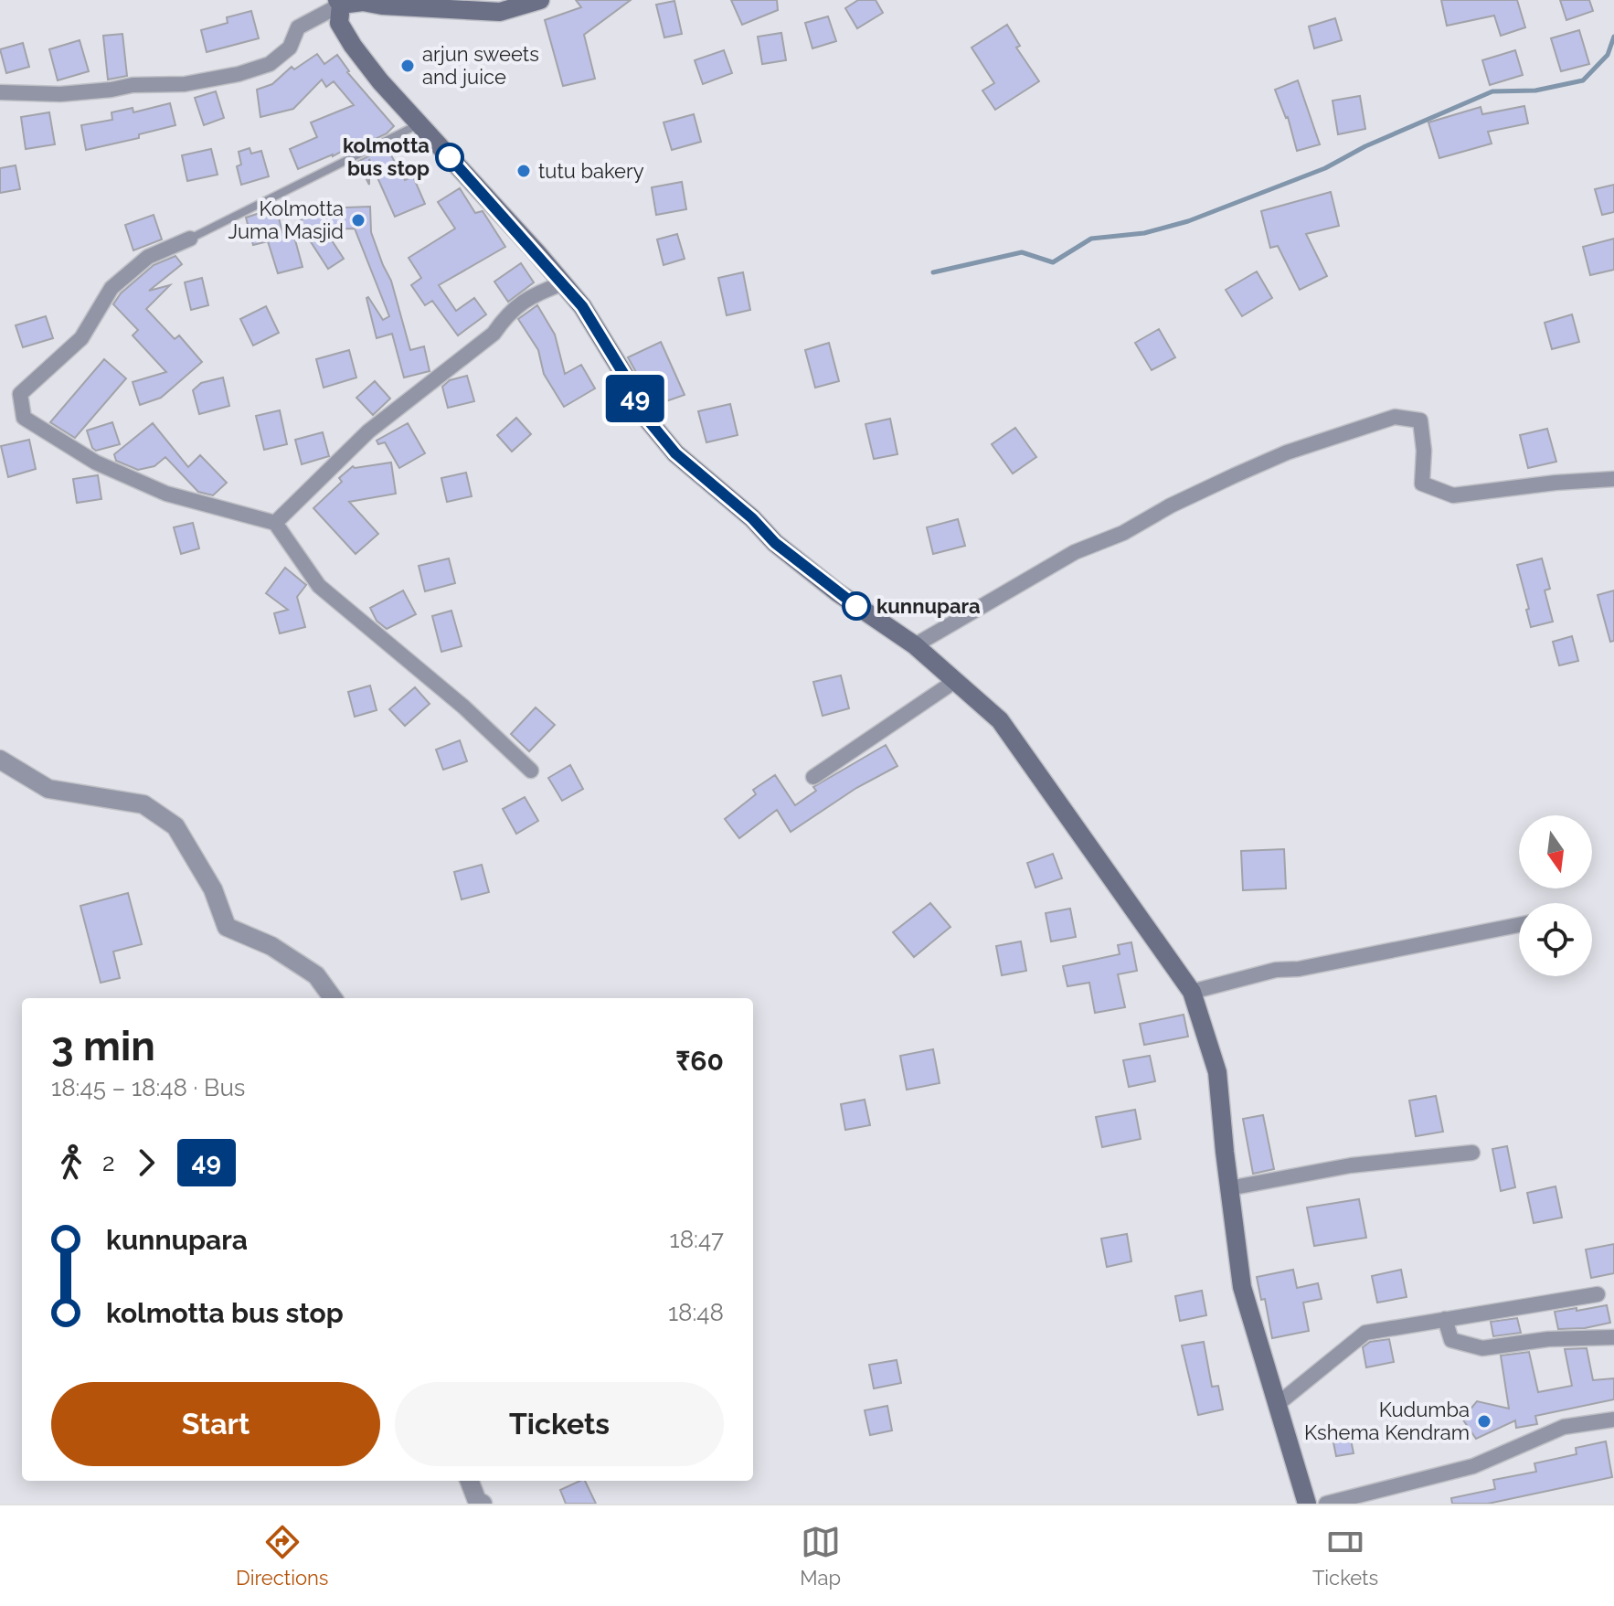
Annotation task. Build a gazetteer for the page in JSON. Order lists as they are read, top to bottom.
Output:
{
  "places": [
    "arjun sweets and juice",
    "kolmotta bus stop",
    "tutu bakery",
    "Kolmotta Juma Masjid",
    "kunnupara",
    "Kudumba Kshema Kendram"
  ],
  "lines": ["bus line 49"],
  "north": "bottom",
  "page": {
    "on_map": "49",
    "heading": ["3 min", "18:45 – 18:48 · Bus", "₹60"],
    "legs": ["2", "49"],
    "list": [
      {
        "name": "kunnupara",
        "value": "18:47"
      },
      {
        "name": "kolmotta bus stop",
        "value": "18:48"
      }
    ],
    "buttons": ["Start", "Tickets"],
    "tabs": ["Directions", "Map", "Tickets"]
  }
}
